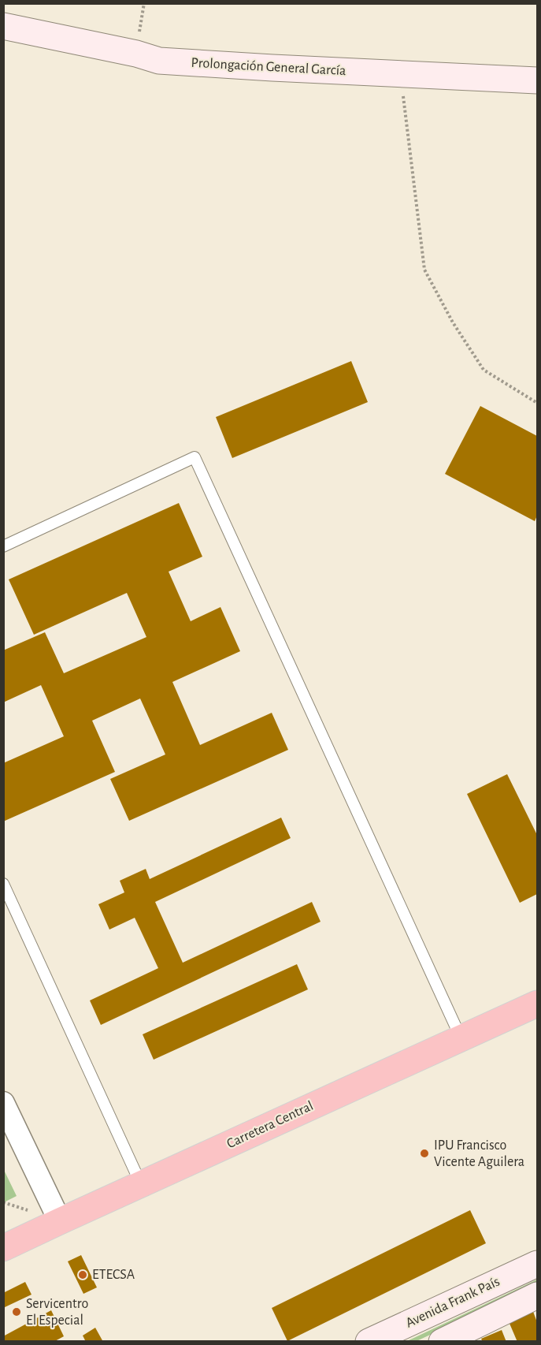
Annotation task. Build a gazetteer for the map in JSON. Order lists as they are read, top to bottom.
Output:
{
  "streets": {
    "highway": ["Carretera Central"],
    "street": ["Prolongación General García", "Avenida Frank País"]
  },
  "places": ["IPU Francisco Vicente Aguilera", "ETECSA", "Servicentro El Especial"]
}
